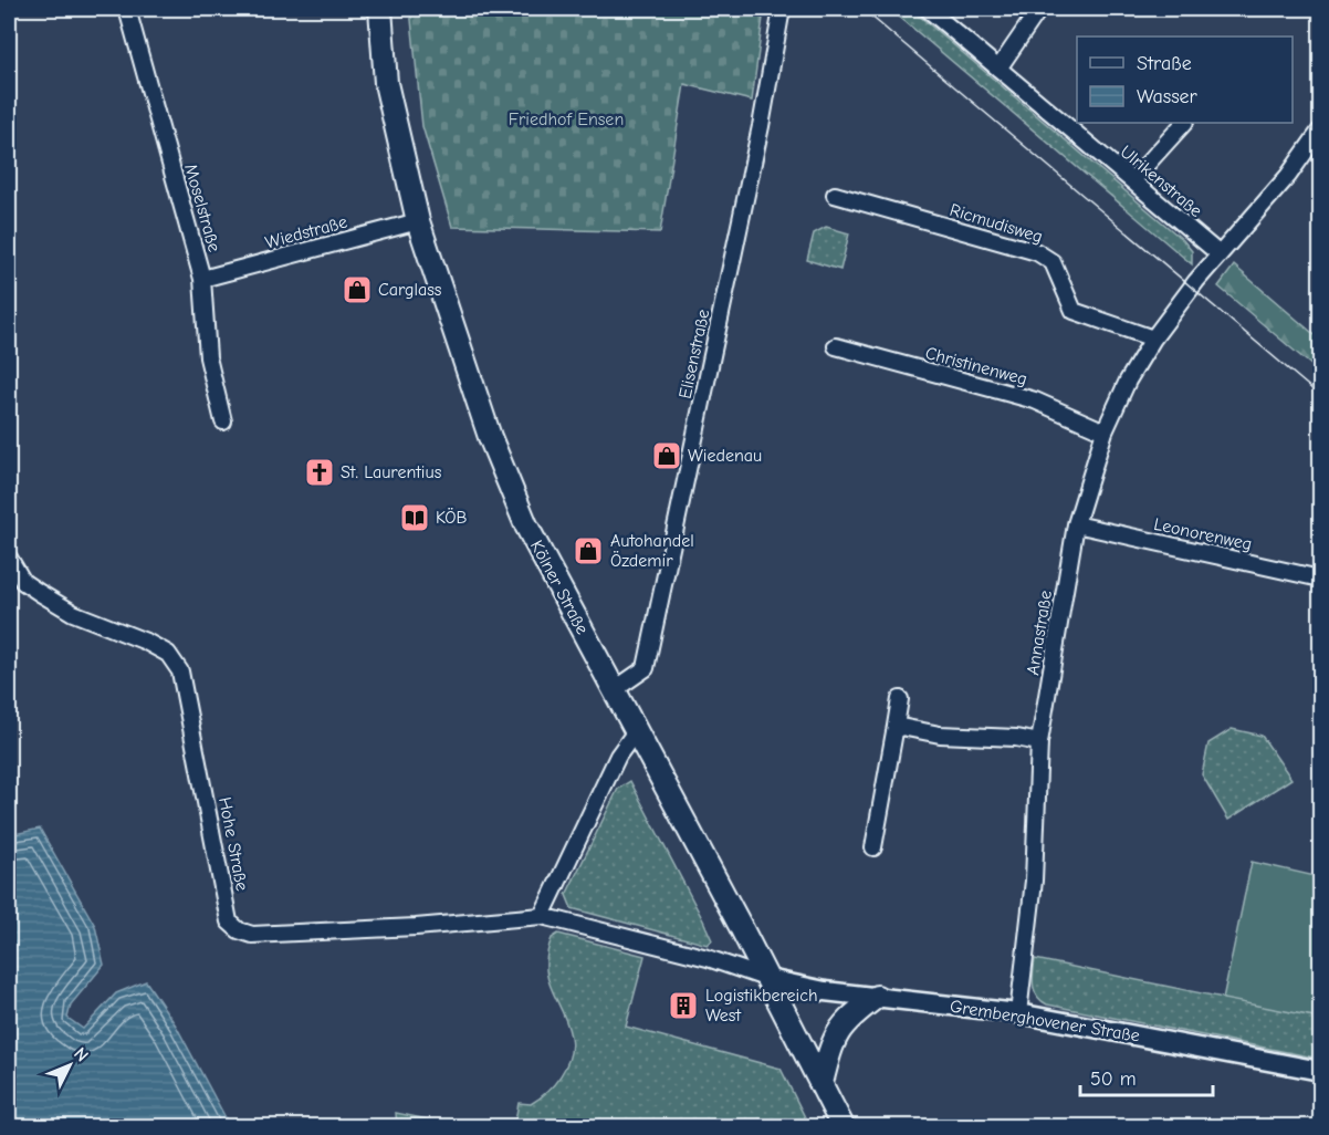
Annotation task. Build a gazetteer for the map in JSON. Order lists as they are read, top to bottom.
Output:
{
  "streets": {
    "main road": ["Kölner Straße"],
    "street": [
      "Ulrikenstraße",
      "Moselstraße",
      "Ricmudisweg",
      "Wiedstraße",
      "Elisenstraße",
      "Christinenweg",
      "Leonorenweg",
      "Annastraße",
      "Hohe Straße",
      "Gremberghovener Straße"
    ]
  },
  "crossings": [
    ["Ulrikenstraße", "Annastraße"],
    ["Moselstraße", "Wiedstraße"],
    ["Ricmudisweg", "Annastraße"],
    ["Wiedstraße", "Kölner Straße"],
    ["Elisenstraße", "Kölner Straße"],
    ["Christinenweg", "Annastraße"],
    ["Leonorenweg", "Annastraße"],
    ["Kölner Straße", "Hohe Straße"],
    ["Kölner Straße", "Gremberghovener Straße"],
    ["Annastraße", "Gremberghovener Straße"],
    ["Hohe Straße", "Gremberghovener Straße"]
  ],
  "parks": ["Friedhof Ensen"],
  "places": {
    "shop": ["Carglass", "Wiedenau", "Autohandel Özdemir"],
    "church": ["St. Laurentius"],
    "library": ["KÖB"],
    "building": ["Logistikbereich West"]
  },
  "legend": ["Straße", "Wasser"],
  "scale_bar": "50 m",
  "north": "top right"
}
